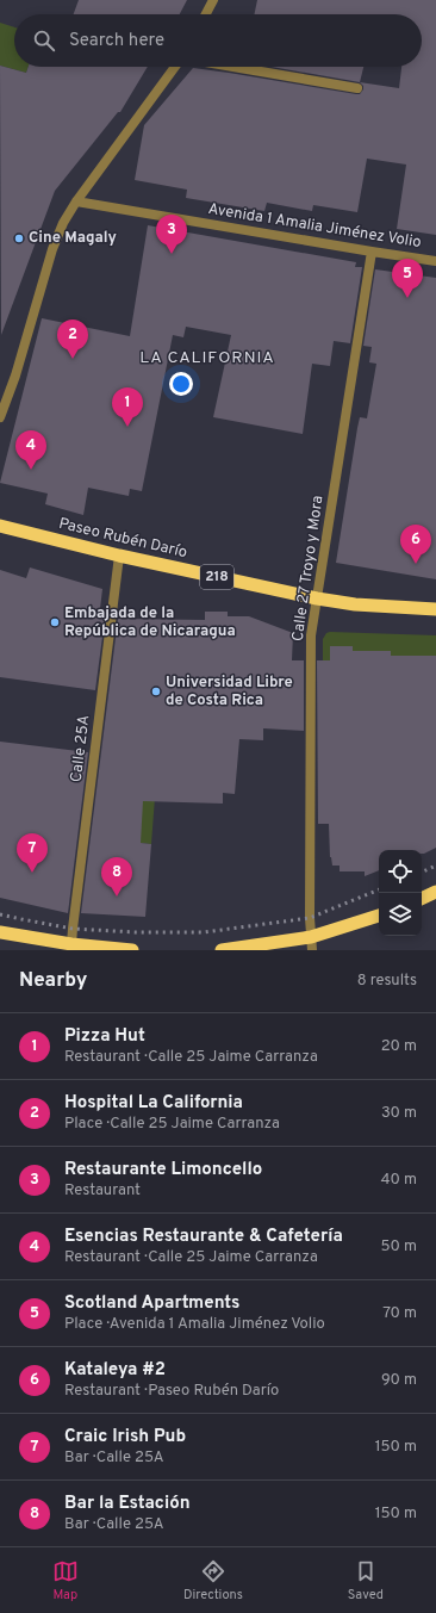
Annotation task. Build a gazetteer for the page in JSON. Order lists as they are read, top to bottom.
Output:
{
  "streets": {
    "highway": ["Paseo Rubén Darío", "218"],
    "street": ["Avenida 1 Amalia Jiménez Volio", "Calle 27 Troyo y Mora", "Calle 25A"]
  },
  "crossings": [
    ["Avenida 1 Amalia Jiménez Volio", "Calle 27 Troyo y Mora"],
    ["Paseo Rubén Darío", "Calle 27 Troyo y Mora"],
    ["Paseo Rubén Darío", "Calle 25A"]
  ],
  "districts": ["LA CALIFORNIA"],
  "places": ["Cine Magaly", "Embajada de la República de Nicaragua", "Universidad Libre de Costa Rica"],
  "page": {
    "search": "Search here",
    "pins": [
      "3",
      "5",
      "2",
      "1",
      "4",
      "6",
      "7",
      "8"
    ],
    "heading": ["Nearby", "8 results"],
    "list": [
      {
        "mark": "1",
        "name": "Pizza Hut",
        "note": "Restaurant · Calle 25 Jaime Carranza",
        "value": "20 m"
      },
      {
        "mark": "2",
        "name": "Hospital La California",
        "note": "Place · Calle 25 Jaime Carranza",
        "value": "30 m"
      },
      {
        "mark": "3",
        "name": "Restaurante Limoncello",
        "note": "Restaurant",
        "value": "40 m"
      },
      {
        "mark": "4",
        "name": "Esencias Restaurante & Cafetería",
        "note": "Restaurant · Calle 25 Jaime Carranza",
        "value": "50 m"
      },
      {
        "mark": "5",
        "name": "Scotland Apartments",
        "note": "Place · Avenida 1 Amalia Jiménez Volio",
        "value": "70 m"
      },
      {
        "mark": "6",
        "name": "Kataleya #2",
        "note": "Restaurant · Paseo Rubén Darío",
        "value": "90 m"
      },
      {
        "mark": "7",
        "name": "Craic Irish Pub",
        "note": "Bar · Calle 25A",
        "value": "150 m"
      },
      {
        "mark": "8",
        "name": "Bar la Estación",
        "note": "Bar · Calle 25A",
        "value": "150 m"
      }
    ],
    "nav": ["Map", "Directions", "Saved"]
  }
}
